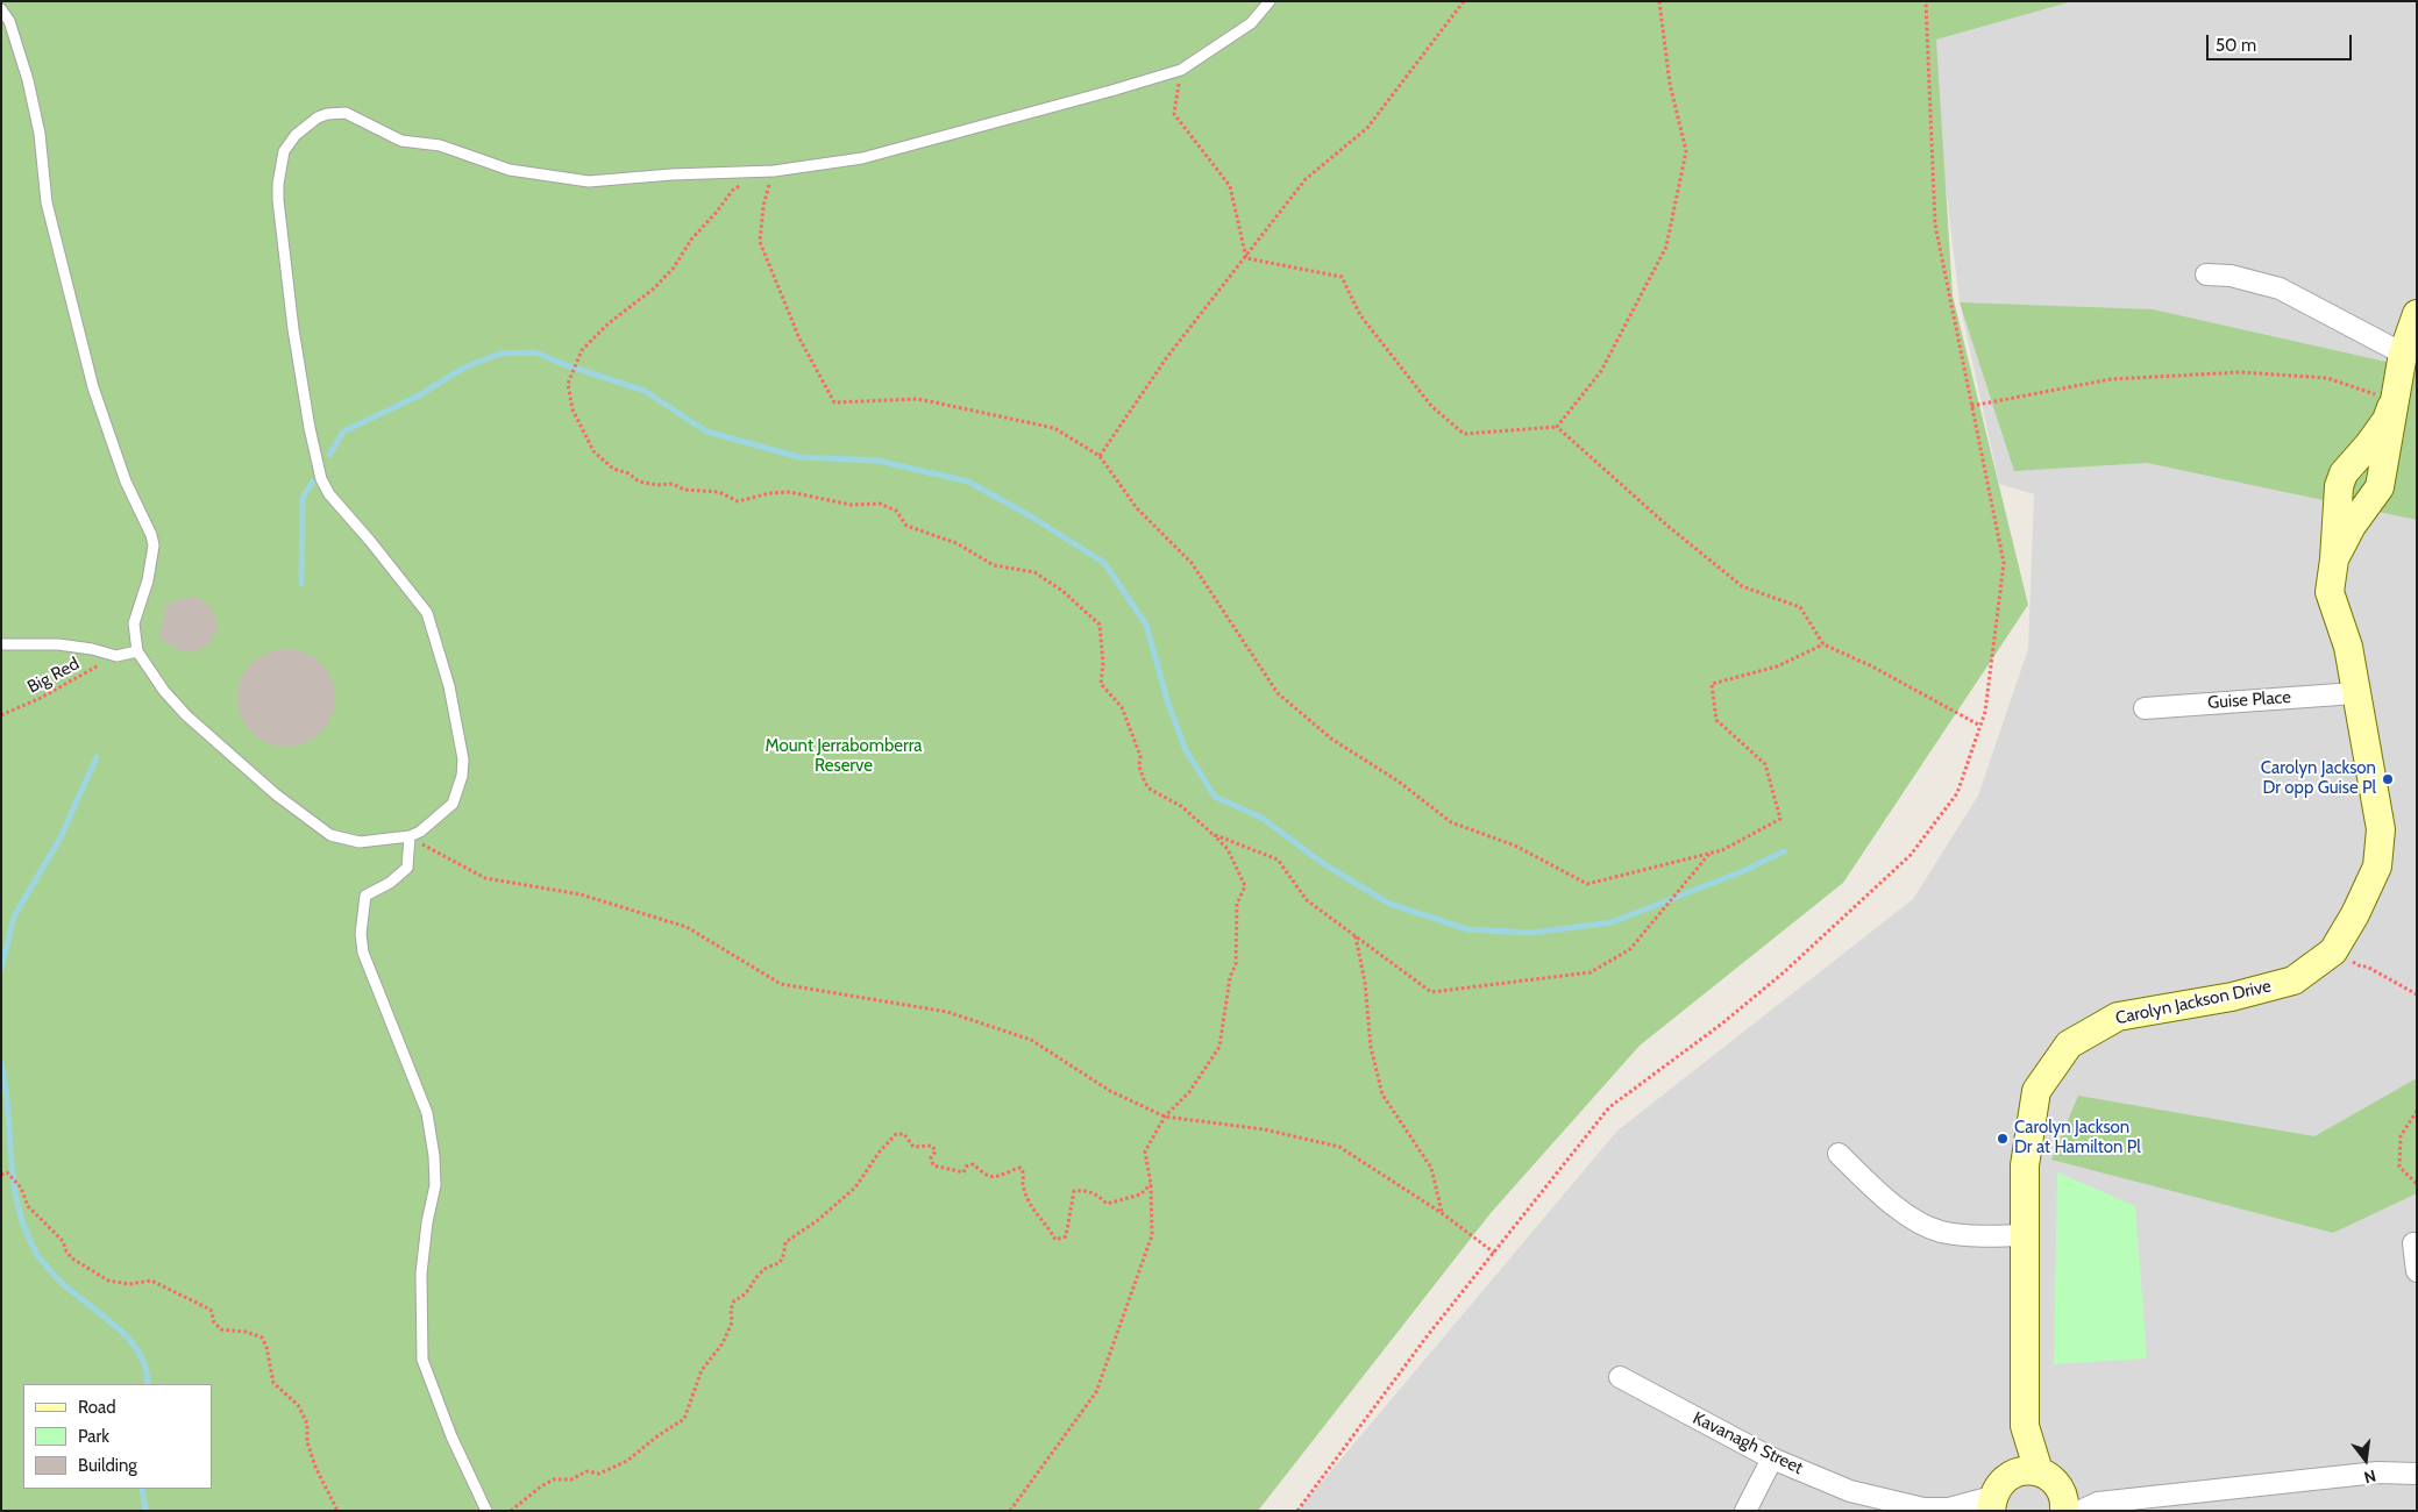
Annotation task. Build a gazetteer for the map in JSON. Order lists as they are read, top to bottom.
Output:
{
  "streets": {
    "street": ["Guise Place", "Carolyn Jackson Drive", "Kavanagh Street"],
    "path": ["Big Red"]
  },
  "crossings": [
    ["Guise Place", "Carolyn Jackson Drive"]
  ],
  "parks": ["Mount Jerrabomberra Reserve"],
  "places": ["Carolyn Jackson Dr opp Guise Pl", "Carolyn Jackson Dr at Hamilton Pl"],
  "legend": ["Road", "Park", "Building"],
  "scale_bar": "50 m",
  "north": "bottom"
}
